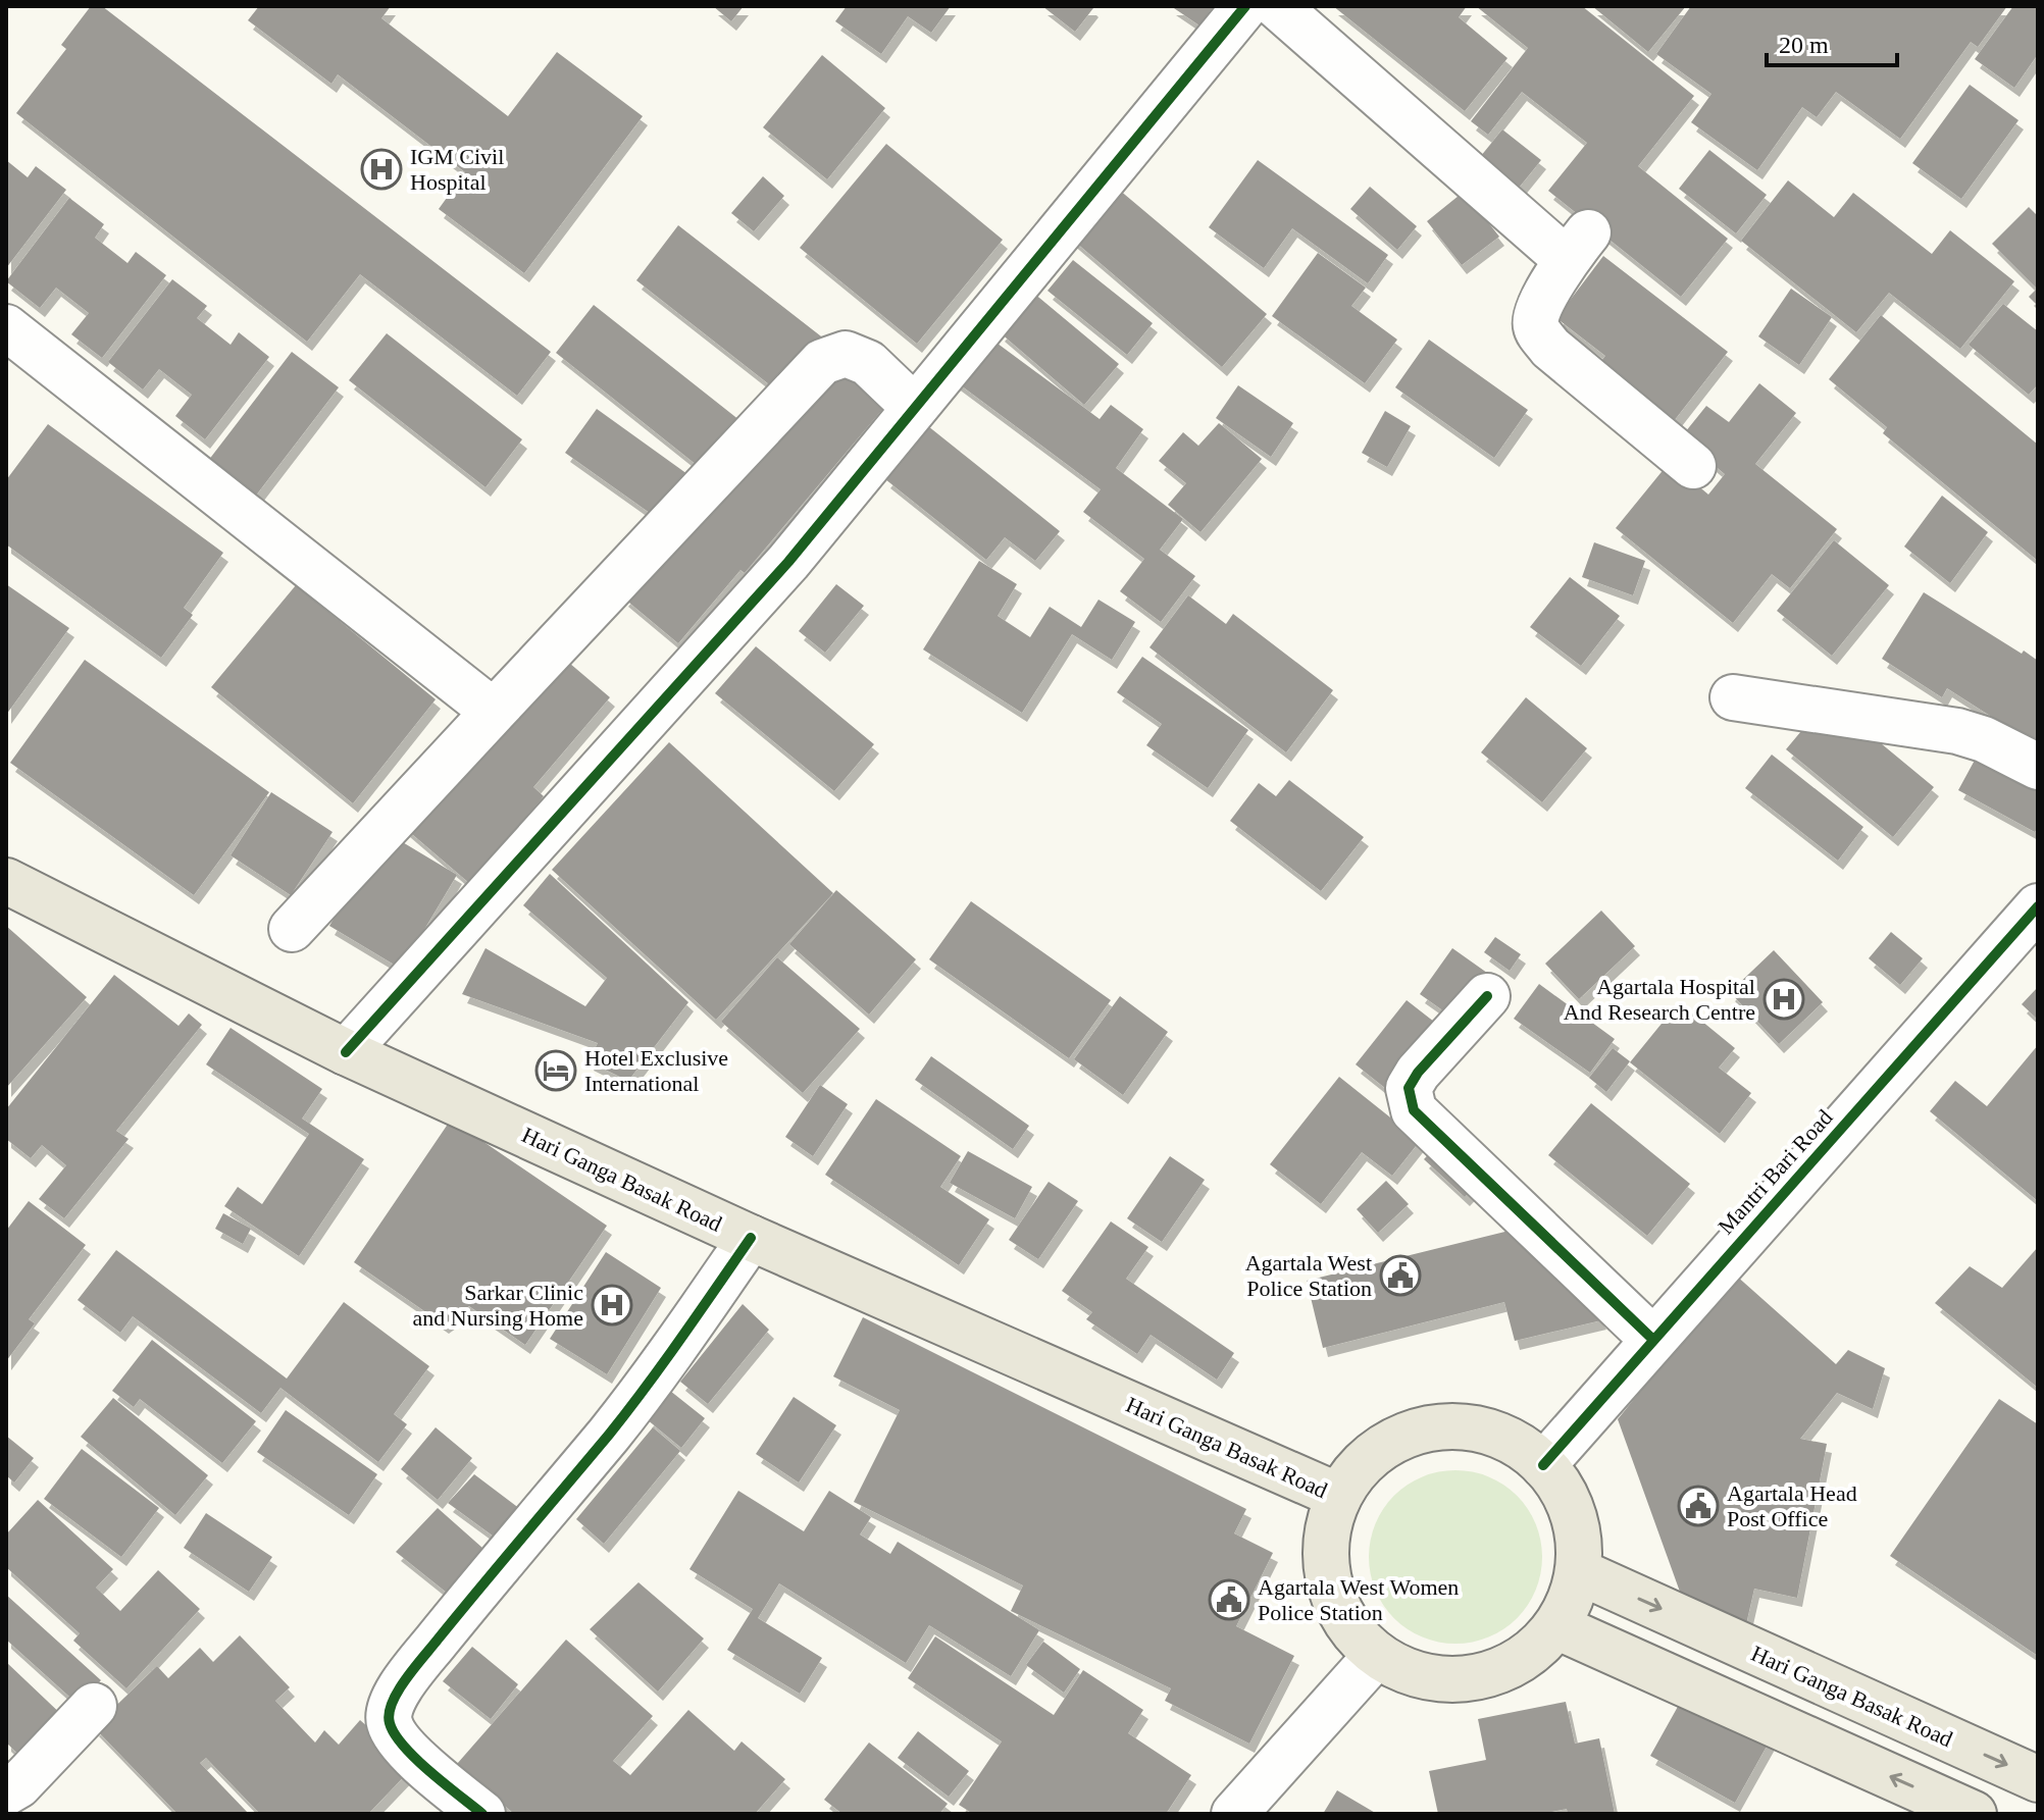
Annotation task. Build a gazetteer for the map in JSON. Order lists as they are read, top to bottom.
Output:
{
  "streets": {
    "main road": ["Hari Ganga Basak Road"],
    "street": ["Mantri Bari Road"]
  },
  "crossings": [
    ["Mantri Bari Road", "Hari Ganga Basak Road"]
  ],
  "places": {
    "hospital": ["IGM Civil Hospital", "Agartala Hospital And Research Centre", "Sarkar Clinic and Nursing Home"],
    "hotel": ["Hotel Exclusive International"],
    "public building": ["Agartala West Police Station", "Agartala Head Post Office", "Agartala West Women Police Station"]
  },
  "scale_bar": "20 m"
}
